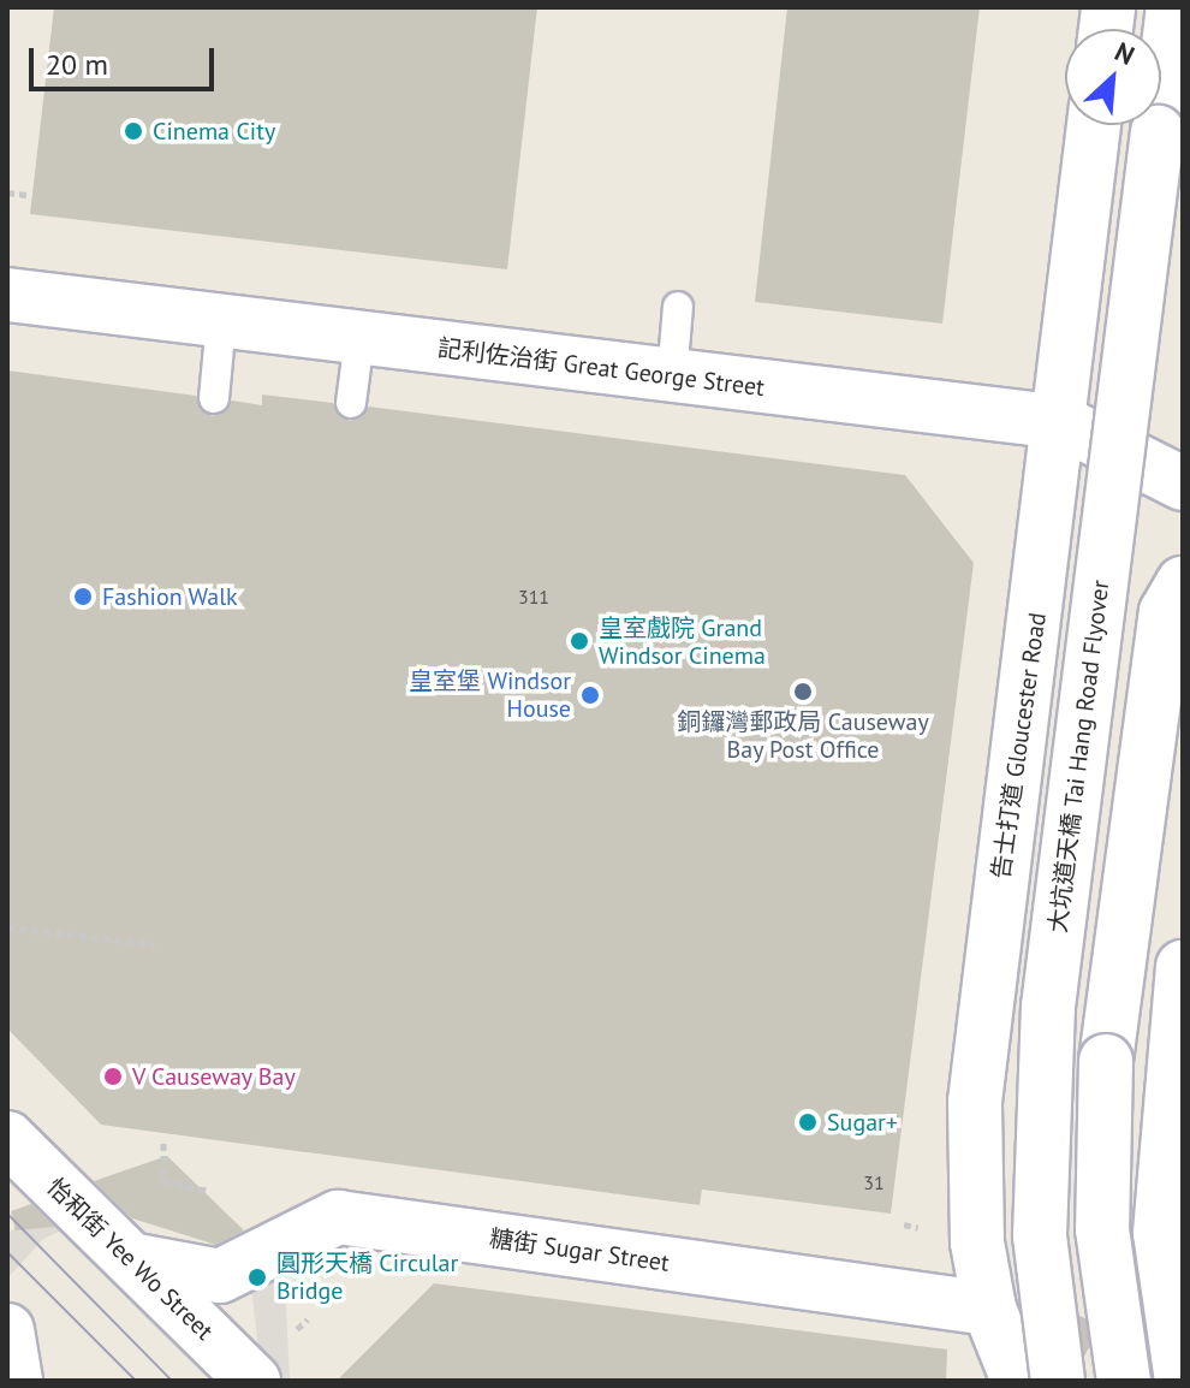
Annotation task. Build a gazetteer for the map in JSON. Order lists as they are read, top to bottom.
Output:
{
  "streets": {
    "street": [
      "記利佐治街 Great George Street",
      "告士打道 Gloucester Road",
      "大坑道天橋 Tai Hang Road Flyover",
      "糖街 Sugar Street",
      "怡和街 Yee Wo Street"
    ]
  },
  "crossings": [
    ["記利佐治街 Great George Street", "告士打道 Gloucester Road"],
    ["告士打道 Gloucester Road", "糖街 Sugar Street"],
    ["糖街 Sugar Street", "怡和街 Yee Wo Street"]
  ],
  "places": [
    "Cinema City",
    "Fashion Walk",
    "皇室戲院 Grand Windsor Cinema",
    "銅鑼灣郵政局 Causeway Bay Post Office",
    "皇室堡 Windsor House",
    "V Causeway Bay",
    "Sugar+",
    "圓形天橋 Circular Bridge"
  ],
  "house_numbers": ["311", "31"],
  "scale_bar": "20 m",
  "north": "top right"
}
